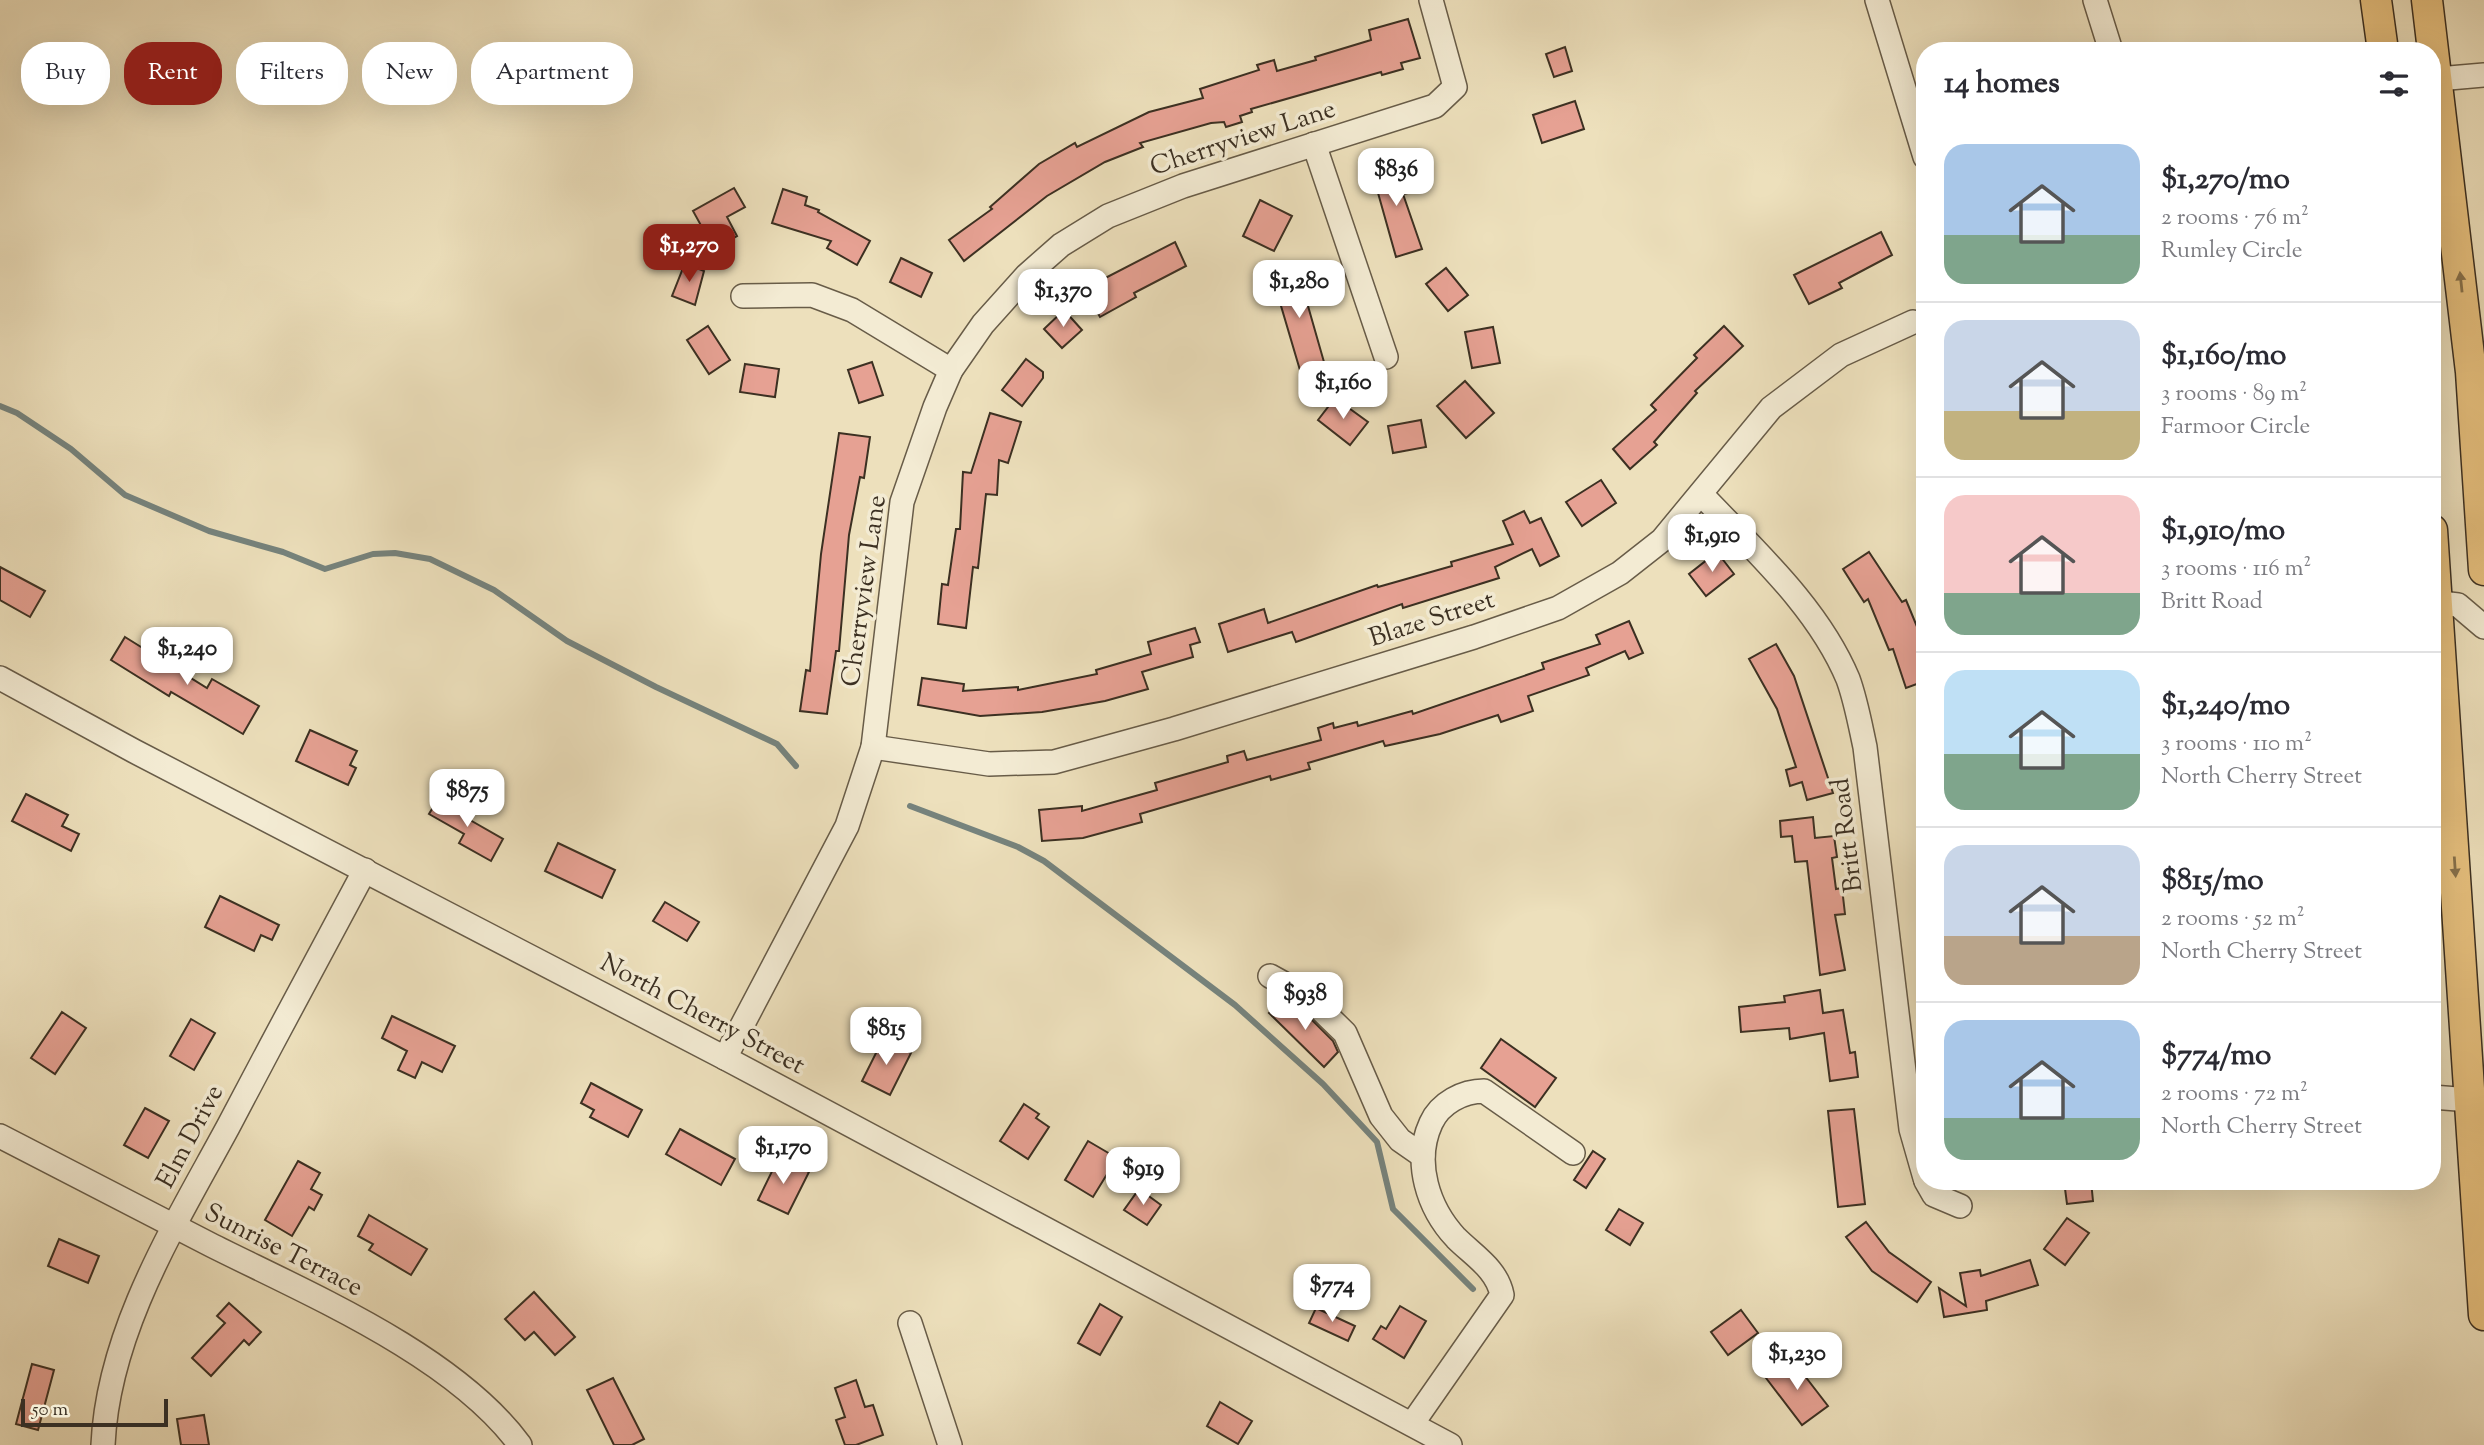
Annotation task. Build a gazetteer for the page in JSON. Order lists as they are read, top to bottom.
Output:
{
  "streets": {
    "street": [
      "Cherryview Lane",
      "Blaze Street",
      "Britt Road",
      "North Cherry Street",
      "Elm Drive",
      "Sunrise Terrace"
    ]
  },
  "crossings": [
    ["Cherryview Lane", "Blaze Street"],
    ["Cherryview Lane", "North Cherry Street"],
    ["Blaze Street", "Britt Road"],
    ["North Cherry Street", "Elm Drive"],
    ["Elm Drive", "Sunrise Terrace"]
  ],
  "scale_bar": "50 m",
  "page": {
    "chip": [
      "Buy",
      "Rent",
      "Filters",
      "New",
      "Apartment"
    ],
    "heading": "14 homes",
    "list": [
      {
        "name": "$1,270/mo",
        "note": "2 rooms · 76 m² · Rumley Circle"
      },
      {
        "name": "$1,160/mo",
        "note": "3 rooms · 89 m² · Farmoor Circle"
      },
      {
        "name": "$1,910/mo",
        "note": "3 rooms · 116 m² · Britt Road"
      },
      {
        "name": "$1,240/mo",
        "note": "3 rooms · 110 m² · North Cherry Street"
      },
      {
        "name": "$815/mo",
        "note": "2 rooms · 52 m² · North Cherry Street"
      },
      {
        "name": "$774/mo",
        "note": "2 rooms · 72 m² · North Cherry Street"
      }
    ],
    "price": [
      "$836",
      "$1,270",
      "$1,280",
      "$1,370",
      "$1,160",
      "$1,910",
      "$1,240",
      "$875",
      "$938",
      "$815",
      "$1,170",
      "$919",
      "$774",
      "$1,230"
    ],
    "scale": "50 m"
  }
}
